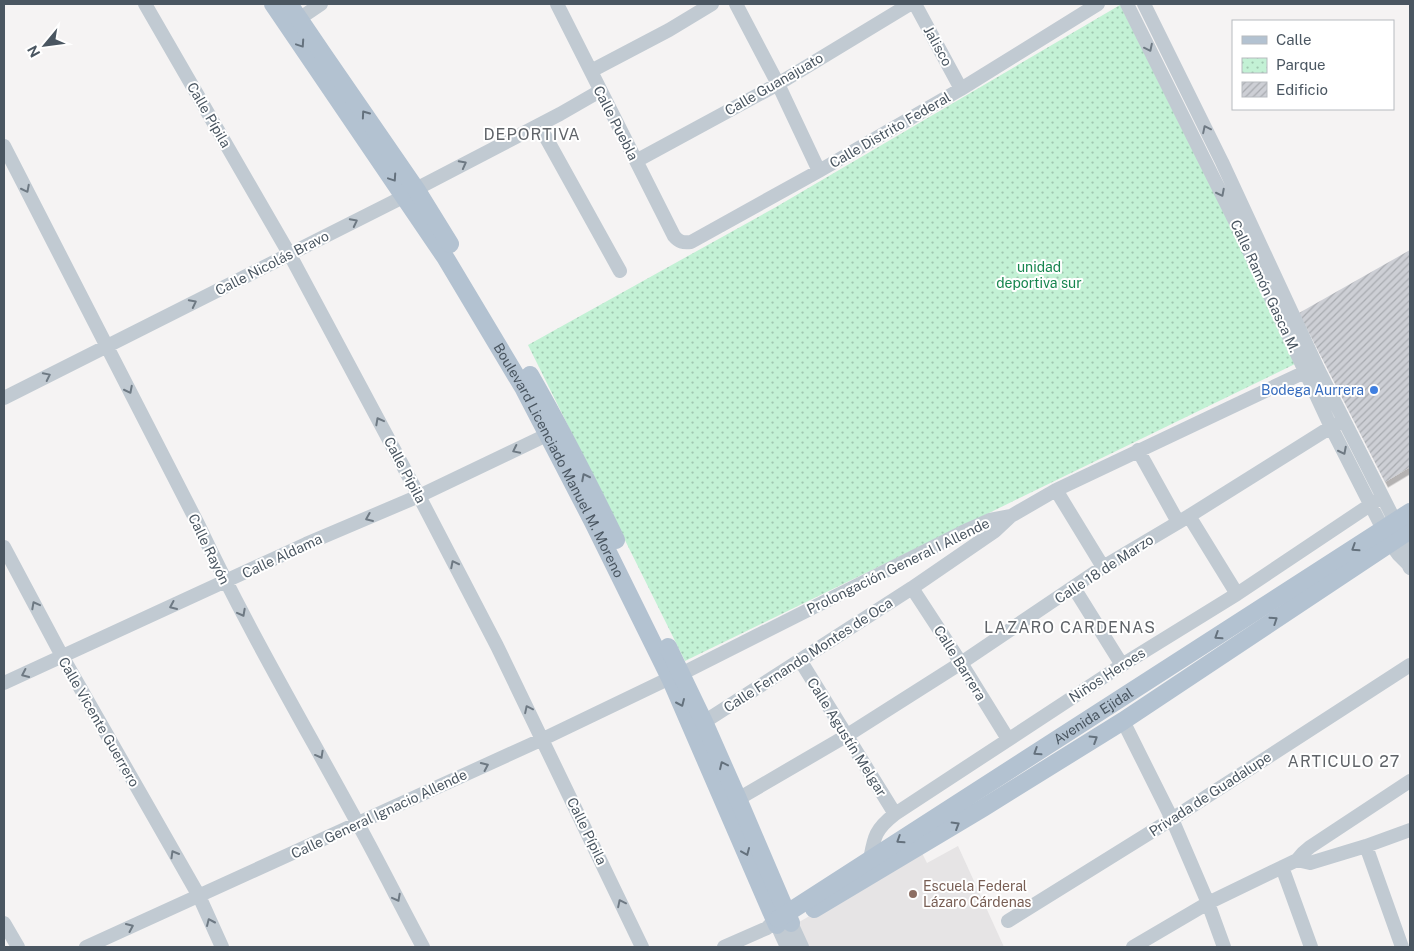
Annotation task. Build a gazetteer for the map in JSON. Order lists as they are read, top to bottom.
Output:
{
  "streets": {
    "main road": ["Boulevard Licenciado Manuel M. Moreno", "Avenida Ejidal"],
    "street": [
      "Jalisco",
      "Calle Guanajuato",
      "Calle Pípila",
      "Calle Puebla",
      "Calle Distrito Federal",
      "Calle Nicolás Bravo",
      "Calle Ramón Gasca M.",
      "Calle Rayón",
      "Calle Aldama",
      "Prolongación General I Allende",
      "Calle 18 de Marzo",
      "Calle Fernando Montes de Oca",
      "Calle Barrera",
      "Niños Heroes",
      "Calle Vicente Guerrero",
      "Calle Agustín Melgar",
      "Privada de Guadalupe",
      "Calle General Ignacio Allende"
    ]
  },
  "crossings": [
    ["Jalisco", "Calle Distrito Federal"],
    ["Calle Guanajuato", "Calle Puebla"],
    ["Calle Pípila", "Calle Nicolás Bravo"],
    ["Calle Pípila", "Calle Aldama"],
    ["Calle Pípila", "Calle General Ignacio Allende"],
    ["Calle Puebla", "Calle Distrito Federal"],
    ["Calle Puebla", "Calle Nicolás Bravo"],
    ["Calle Nicolás Bravo", "Boulevard Licenciado Manuel M. Moreno"],
    ["Calle Nicolás Bravo", "Calle Rayón"],
    ["Calle Ramón Gasca M.", "Prolongación General I Allende"],
    ["Calle Ramón Gasca M.", "Calle 18 de Marzo"],
    ["Calle Ramón Gasca M.", "Niños Heroes"],
    ["Calle Ramón Gasca M.", "Avenida Ejidal"],
    ["Boulevard Licenciado Manuel M. Moreno", "Calle Aldama"],
    ["Boulevard Licenciado Manuel M. Moreno", "Prolongación General I Allende"],
    ["Boulevard Licenciado Manuel M. Moreno", "Calle 18 de Marzo"],
    ["Boulevard Licenciado Manuel M. Moreno", "Calle Fernando Montes de Oca"],
    ["Boulevard Licenciado Manuel M. Moreno", "Avenida Ejidal"],
    ["Boulevard Licenciado Manuel M. Moreno", "Calle General Ignacio Allende"],
    ["Calle Rayón", "Calle Aldama"],
    ["Calle Rayón", "Calle General Ignacio Allende"],
    ["Calle Aldama", "Calle Vicente Guerrero"],
    ["Prolongación General I Allende", "Calle Fernando Montes de Oca"],
    ["Prolongación General I Allende", "Calle General Ignacio Allende"],
    ["Calle 18 de Marzo", "Calle Barrera"],
    ["Calle 18 de Marzo", "Calle Agustín Melgar"],
    ["Calle Fernando Montes de Oca", "Calle Barrera"],
    ["Calle Fernando Montes de Oca", "Calle Agustín Melgar"],
    ["Calle Barrera", "Niños Heroes"],
    ["Niños Heroes", "Avenida Ejidal"],
    ["Niños Heroes", "Calle Agustín Melgar"],
    ["Calle Vicente Guerrero", "Calle General Ignacio Allende"]
  ],
  "one_way": [
    "Calle Pípila",
    "Calle Nicolás Bravo",
    "Calle Rayón",
    "Calle Aldama",
    "Calle Vicente Guerrero",
    "Calle General Ignacio Allende"
  ],
  "districts": ["DEPORTIVA", "LAZARO CARDENAS", "ARTICULO 27"],
  "parks": ["unidad deportiva sur"],
  "places": ["Bodega Aurrera", "Escuela Federal Lázaro Cárdenas"],
  "legend": ["Calle", "Parque", "Edificio"],
  "north": "bottom left"
}
